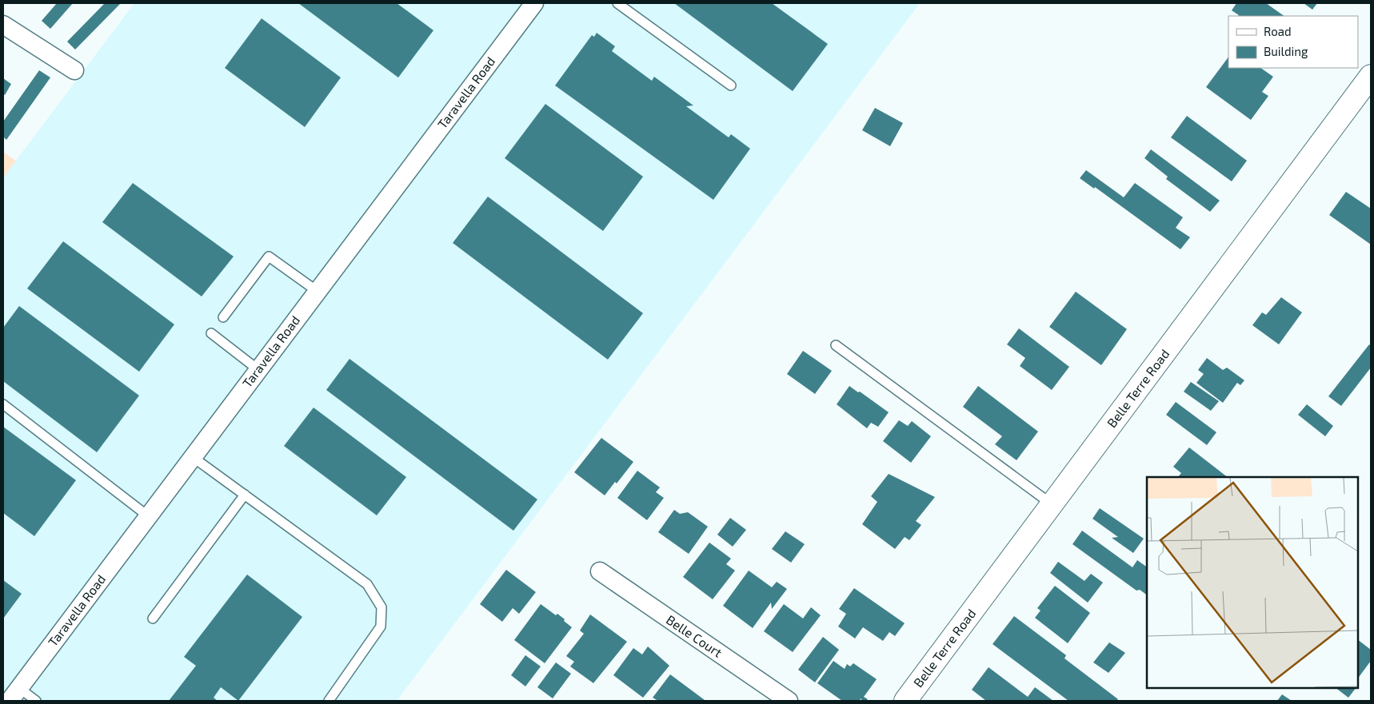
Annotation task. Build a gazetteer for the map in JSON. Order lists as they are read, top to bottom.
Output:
{
  "streets": {
    "street": ["Taravella Road", "Belle Terre Road", "Belle Court"]
  },
  "legend": ["Road", "Building"]
}
